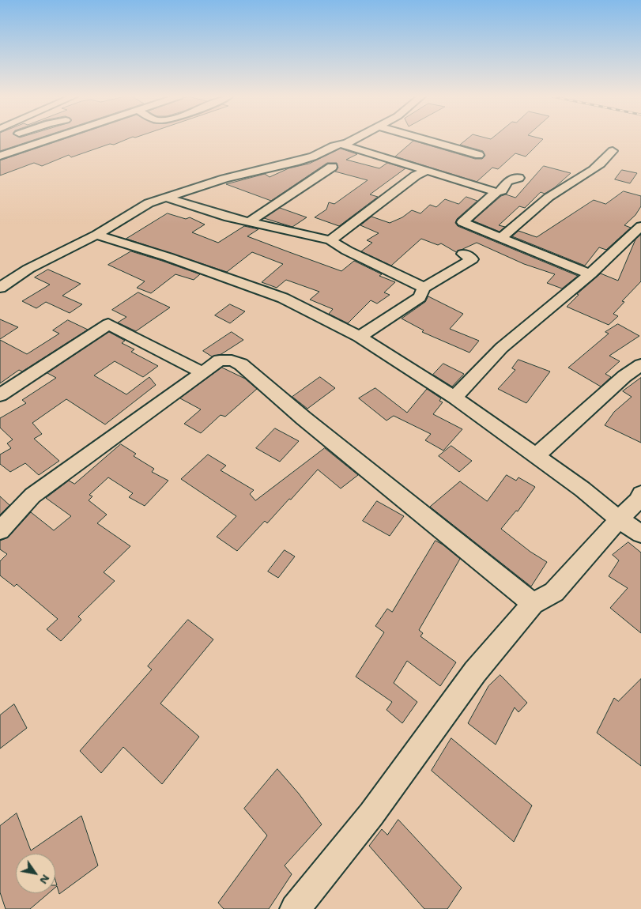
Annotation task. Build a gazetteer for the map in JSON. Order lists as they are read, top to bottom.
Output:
{
  "north": "bottom right"
}
